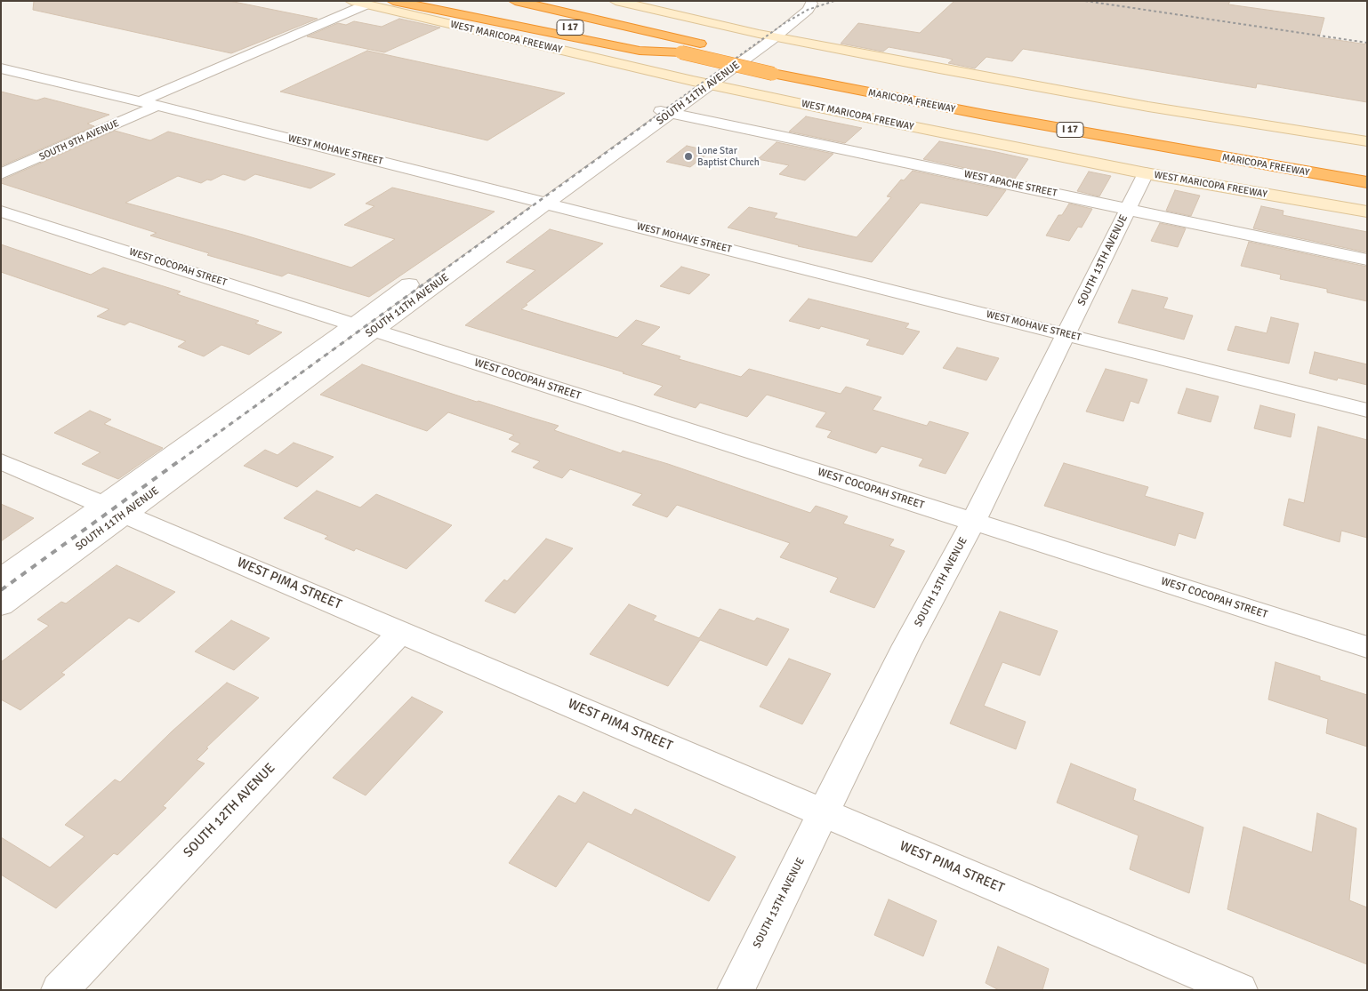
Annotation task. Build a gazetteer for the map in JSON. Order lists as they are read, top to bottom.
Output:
{
  "streets": {
    "highway": ["I 17", "MARICOPA FREEWAY"],
    "main road": ["WEST MARICOPA FREEWAY"],
    "street": [
      "SOUTH 11TH AVENUE",
      "SOUTH 9TH AVENUE",
      "WEST MOHAVE STREET",
      "WEST APACHE STREET",
      "SOUTH 13TH AVENUE",
      "WEST COCOPAH STREET",
      "WEST PIMA STREET",
      "SOUTH 12TH AVENUE"
    ]
  },
  "crossings": [
    ["WEST MARICOPA FREEWAY", "SOUTH 11TH AVENUE"],
    ["WEST MARICOPA FREEWAY", "SOUTH 9TH AVENUE"],
    ["WEST MARICOPA FREEWAY", "SOUTH 13TH AVENUE"],
    ["SOUTH 11TH AVENUE", "WEST MOHAVE STREET"],
    ["SOUTH 11TH AVENUE", "WEST APACHE STREET"],
    ["SOUTH 11TH AVENUE", "WEST COCOPAH STREET"],
    ["SOUTH 11TH AVENUE", "WEST PIMA STREET"],
    ["SOUTH 9TH AVENUE", "WEST MOHAVE STREET"],
    ["WEST MOHAVE STREET", "SOUTH 13TH AVENUE"],
    ["WEST APACHE STREET", "SOUTH 13TH AVENUE"],
    ["SOUTH 13TH AVENUE", "WEST COCOPAH STREET"],
    ["SOUTH 13TH AVENUE", "WEST PIMA STREET"],
    ["WEST PIMA STREET", "SOUTH 12TH AVENUE"]
  ],
  "places": ["Lone Star Baptist Church"]
}
